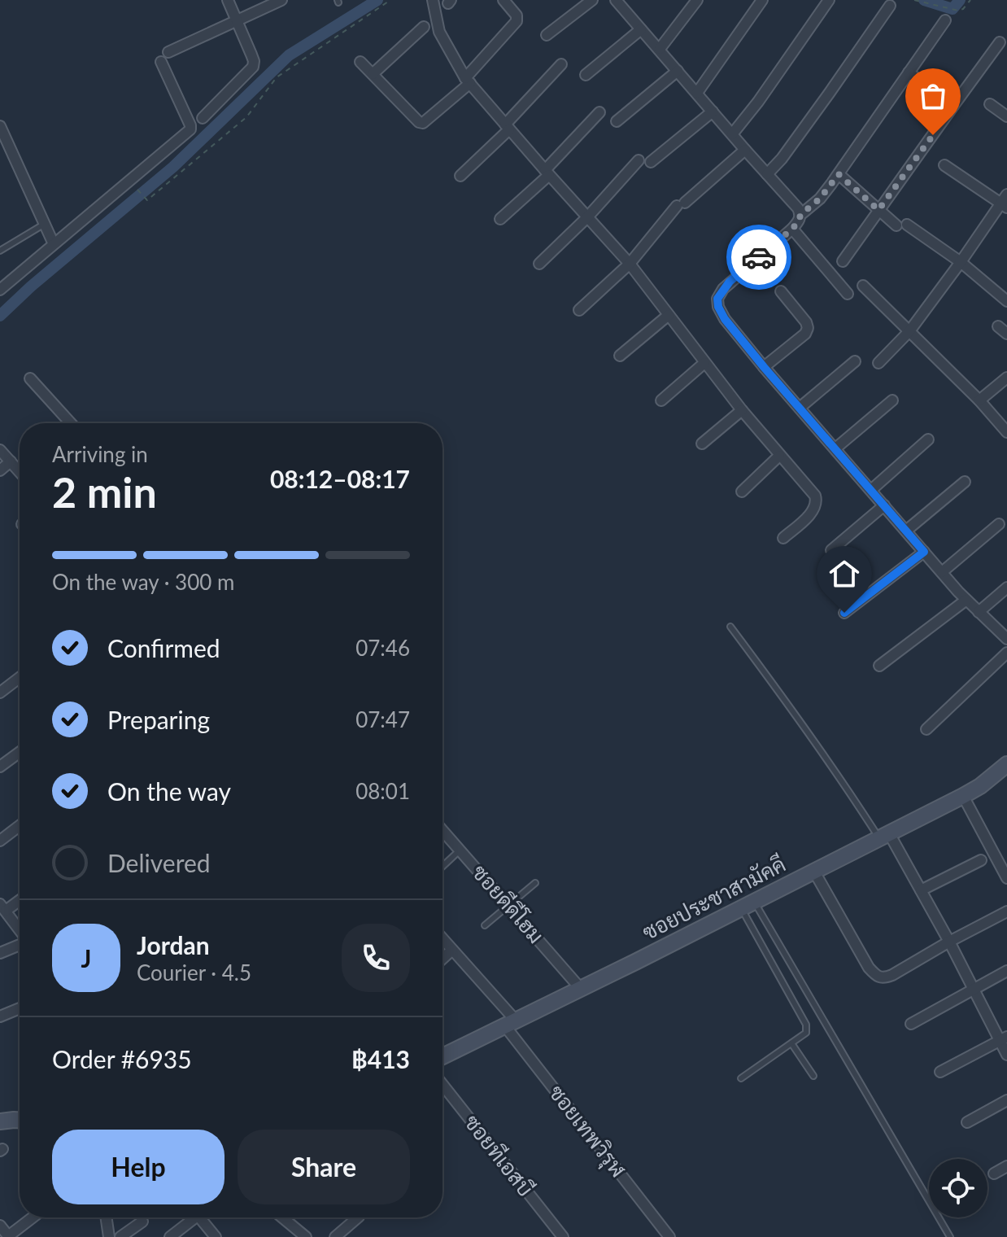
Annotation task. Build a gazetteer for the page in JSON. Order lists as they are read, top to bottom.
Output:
{
  "streets": {
    "street": [
      "ซอยประชาสามัคคี",
      "ซอยดีดีโฮม",
      "ซอยเทพวิรุฬ",
      "ซอยทีเอสบี"
    ]
  },
  "crossings": [
    ["ซอยประชาสามัคคี", "ซอยดีดีโฮม"],
    ["ซอยประชาสามัคคี", "ซอยเทพวิรุฬ"]
  ],
  "page": {
    "heading": ["2 min", "Arriving in", "08:12–08:17"],
    "panel": [
      "Jordan",
      "Courier · 4.5",
      "Order #6935",
      "฿413"
    ],
    "bar": "On the way · 300 m",
    "list": [
      ["Confirmed", "07:46"],
      ["Preparing", "07:47"],
      ["On the way", "08:01"],
      "Delivered"
    ],
    "round": "J",
    "buttons": ["Help", "Share"]
  }
}
